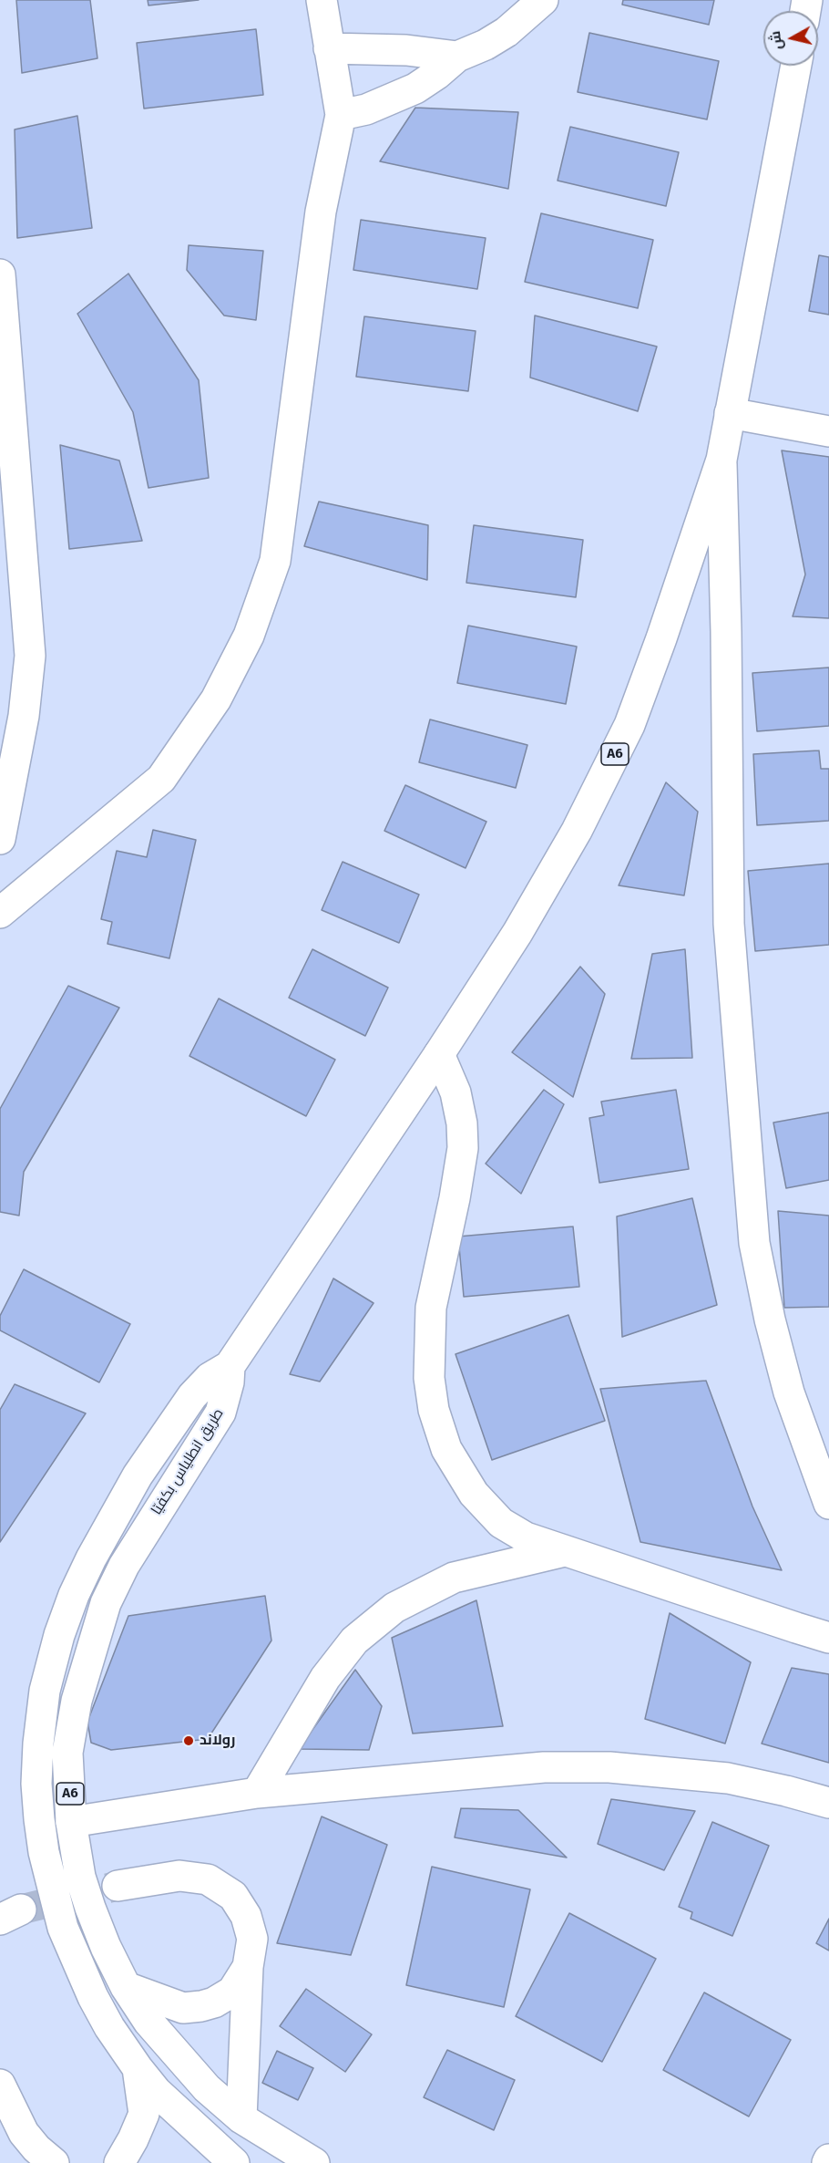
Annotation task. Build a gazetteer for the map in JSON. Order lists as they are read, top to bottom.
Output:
{
  "streets": {
    "main road": ["A6", "طريق انطلياس بكفيّا"]
  },
  "crossings": [
    ["A6", "طريق انطلياس بكفيّا"]
  ],
  "places": ["رولاند"],
  "north": "left"
}
